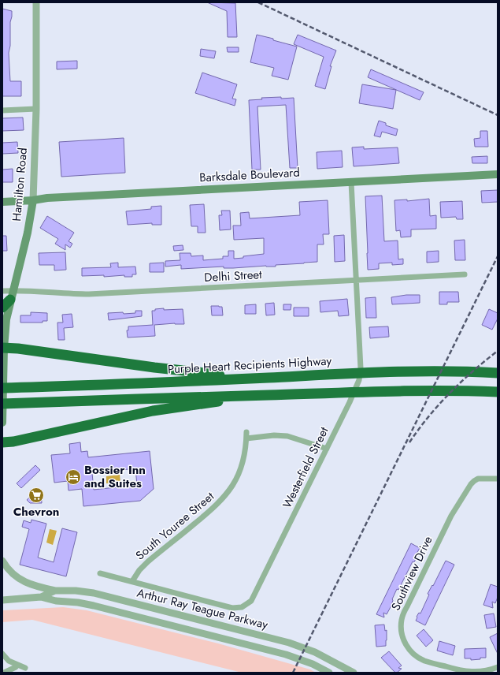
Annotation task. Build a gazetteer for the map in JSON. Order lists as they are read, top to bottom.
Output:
{
  "streets": {
    "highway": ["Purple Heart Recipients Highway"],
    "main road": ["Barksdale Boulevard", "Hamilton Road"],
    "street": [
      "Delhi Street",
      "Westerfield Street",
      "South Youree Street",
      "Southview Drive",
      "Arthur Ray Teague Parkway"
    ]
  },
  "crossings": [
    ["Barksdale Boulevard", "Hamilton Road"],
    ["Barksdale Boulevard", "Westerfield Street"],
    ["Hamilton Road", "Delhi Street"],
    ["Delhi Street", "Westerfield Street"],
    ["Westerfield Street", "South Youree Street"]
  ],
  "places": {
    "hotel": ["Bossier Inn and Suites"],
    "supermarket": ["Chevron"]
  }
}
